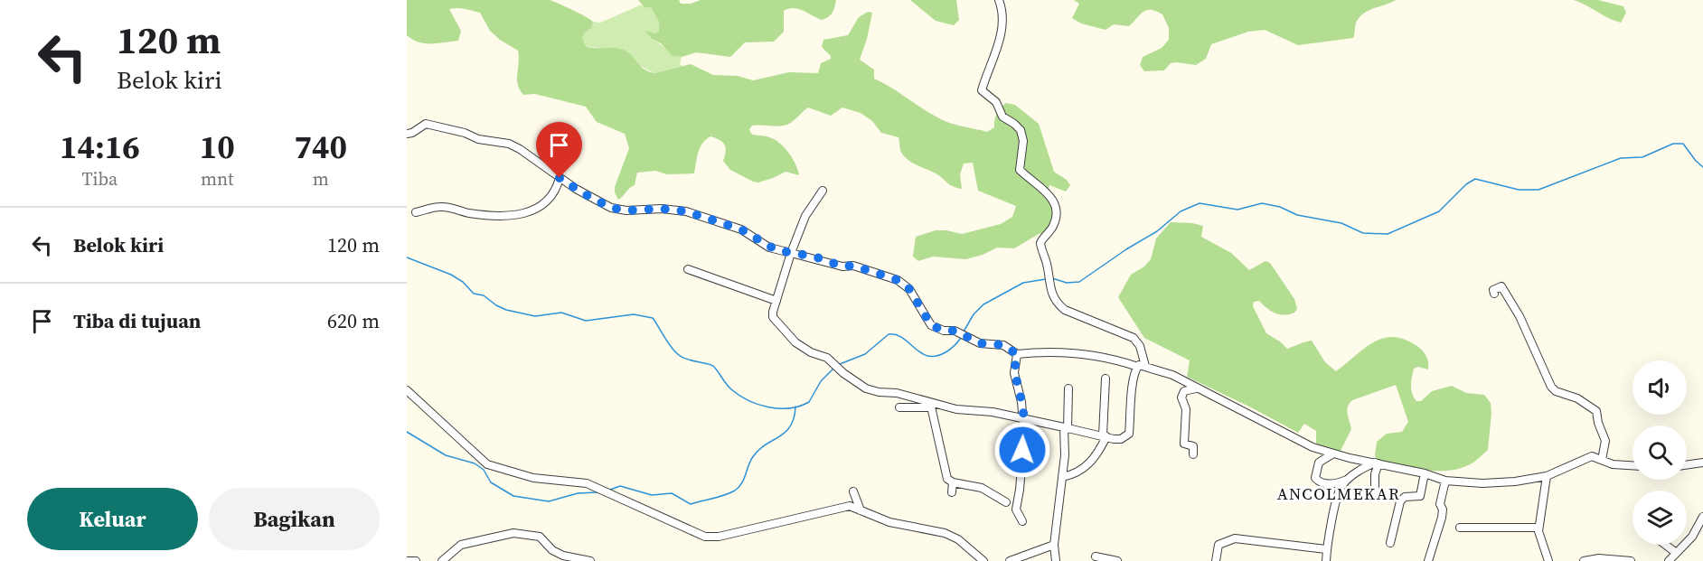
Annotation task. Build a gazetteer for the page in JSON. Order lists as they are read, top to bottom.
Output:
{
  "districts": ["ANCOLMEKAR"],
  "page": {
    "turn": ["120 m", "Belok kiri"],
    "eta": [
      "14:16",
      "Tiba",
      "10",
      "mnt",
      "740",
      "m"
    ],
    "list": [
      {
        "name": "Belok kiri",
        "value": "120 m"
      },
      {
        "name": "Tiba di tujuan",
        "value": "620 m"
      }
    ],
    "buttons": ["Keluar", "Bagikan"]
  }
}
